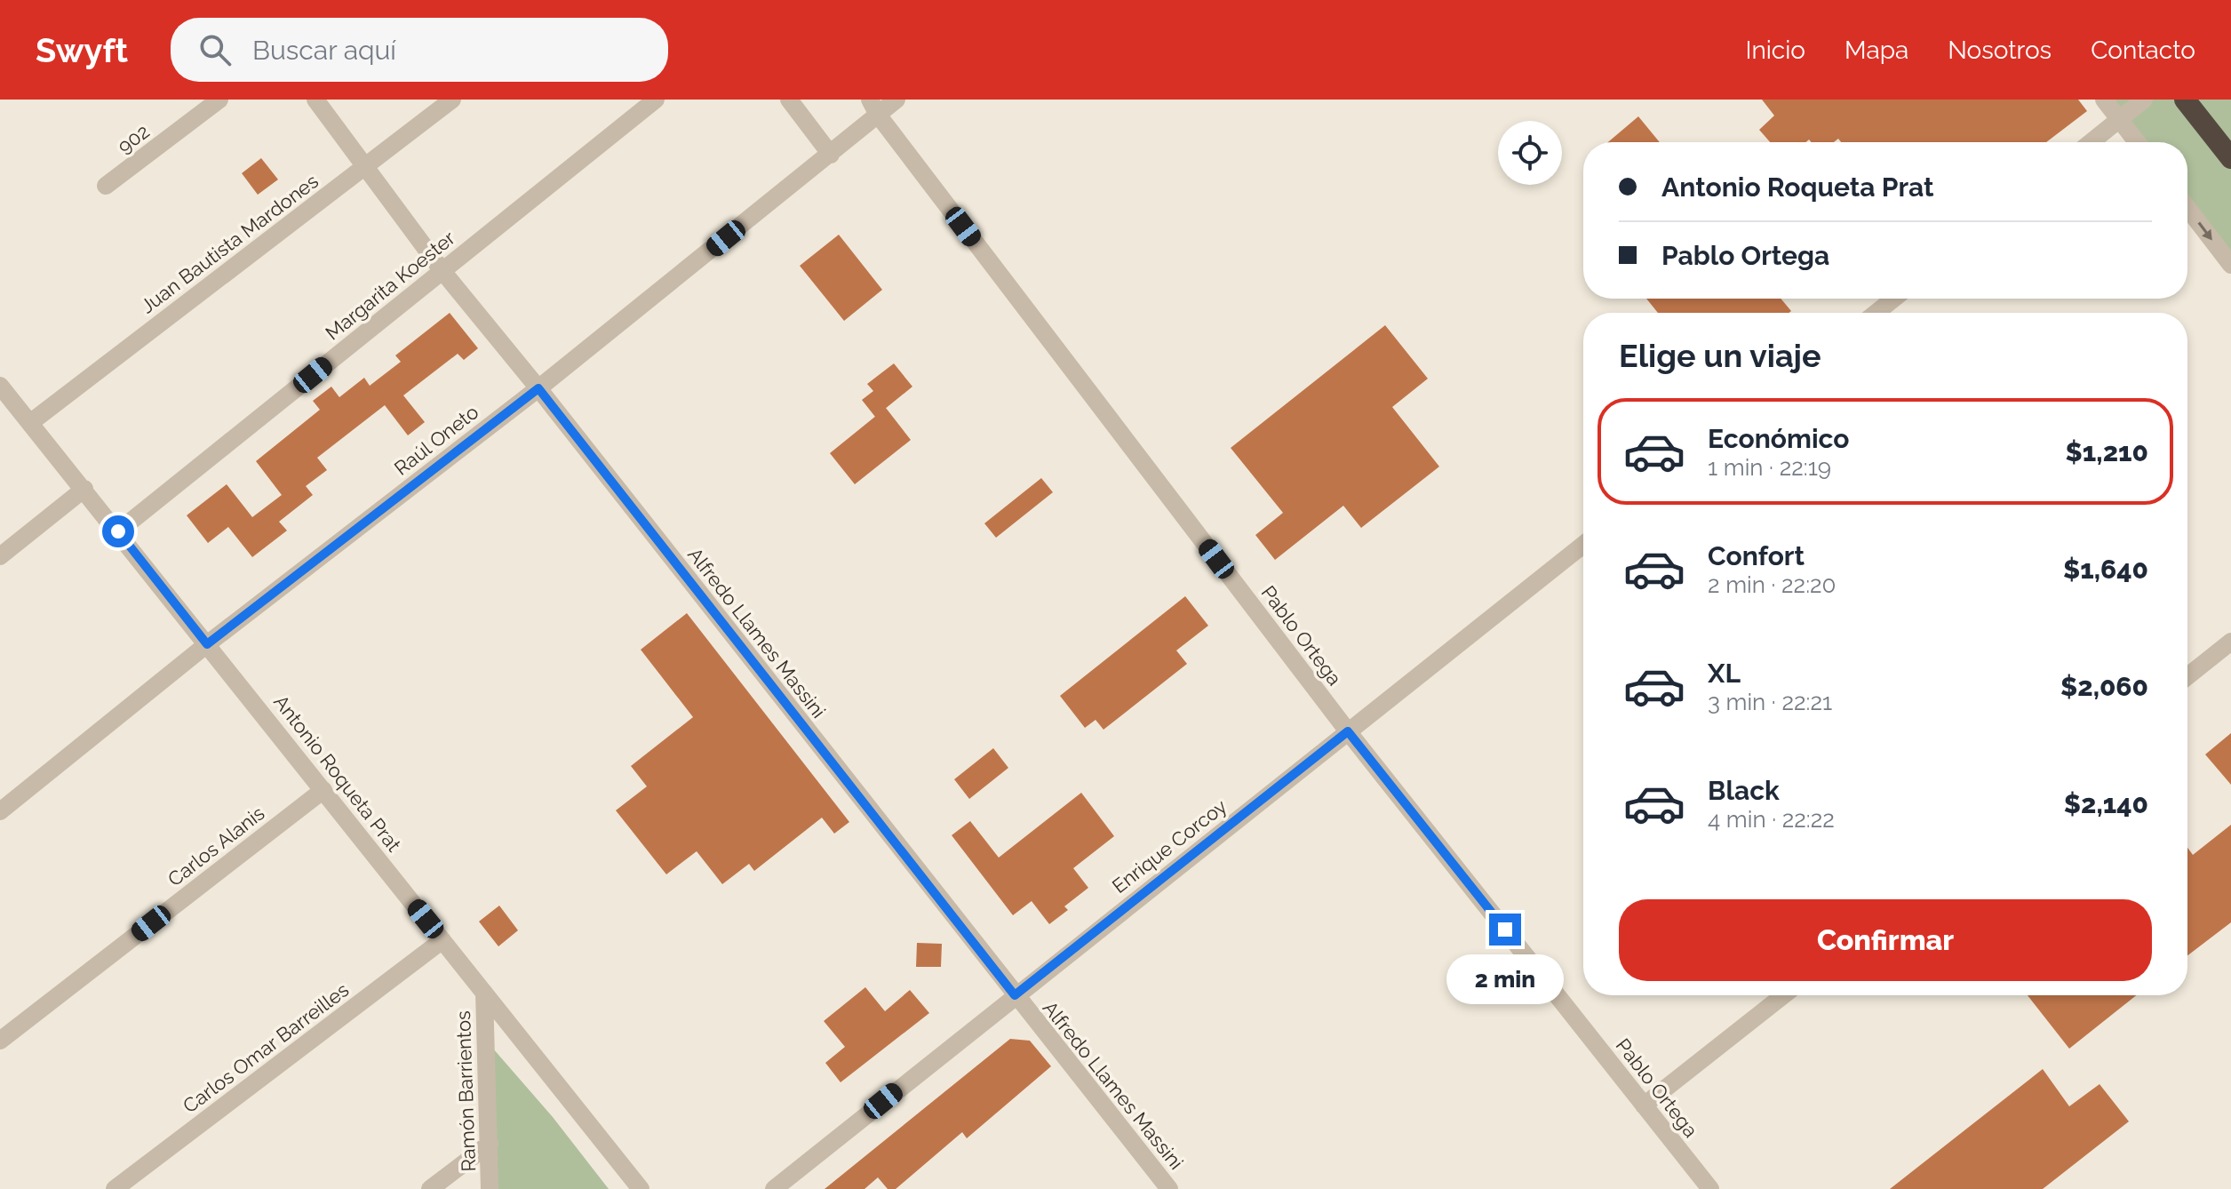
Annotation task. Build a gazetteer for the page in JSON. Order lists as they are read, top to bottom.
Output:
{
  "streets": {
    "street": [
      "902",
      "Juan Bautista Mardones",
      "Margarita Koester",
      "Raúl Oneto",
      "Alfredo Llames Massini",
      "Pablo Ortega",
      "Antonio Roqueta Prat",
      "Carlos Alanis",
      "Enrique Corcoy",
      "Carlos Omar Barreilles",
      "Ramón Barrientos"
    ]
  },
  "crossings": [
    ["Juan Bautista Mardones", "Alfredo Llames Massini"],
    ["Juan Bautista Mardones", "Antonio Roqueta Prat"],
    ["Margarita Koester", "Alfredo Llames Massini"],
    ["Margarita Koester", "Antonio Roqueta Prat"],
    ["Raúl Oneto", "Alfredo Llames Massini"],
    ["Raúl Oneto", "Pablo Ortega"],
    ["Raúl Oneto", "Antonio Roqueta Prat"],
    ["Alfredo Llames Massini", "Enrique Corcoy"],
    ["Pablo Ortega", "Enrique Corcoy"],
    ["Antonio Roqueta Prat", "Carlos Alanis"],
    ["Antonio Roqueta Prat", "Carlos Omar Barreilles"],
    ["Antonio Roqueta Prat", "Ramón Barrientos"]
  ],
  "page": {
    "header": "Swyft",
    "search": "Buscar aquí",
    "nav": [
      "Inicio",
      "Mapa",
      "Nosotros",
      "Contacto"
    ],
    "banner": ["Antonio Roqueta Prat", "Pablo Ortega"],
    "heading": "Elige un viaje",
    "list": [
      {
        "name": "Económico",
        "note": "1 min · 22:19",
        "value": "$1,210"
      },
      {
        "name": "Confort",
        "note": "2 min · 22:20",
        "value": "$1,640"
      },
      {
        "name": "XL",
        "note": "3 min · 22:21",
        "value": "$2,060"
      },
      {
        "name": "Black",
        "note": "4 min · 22:22",
        "value": "$2,140"
      }
    ],
    "buttons": "Confirmar",
    "bubble": "2 min"
  }
}
